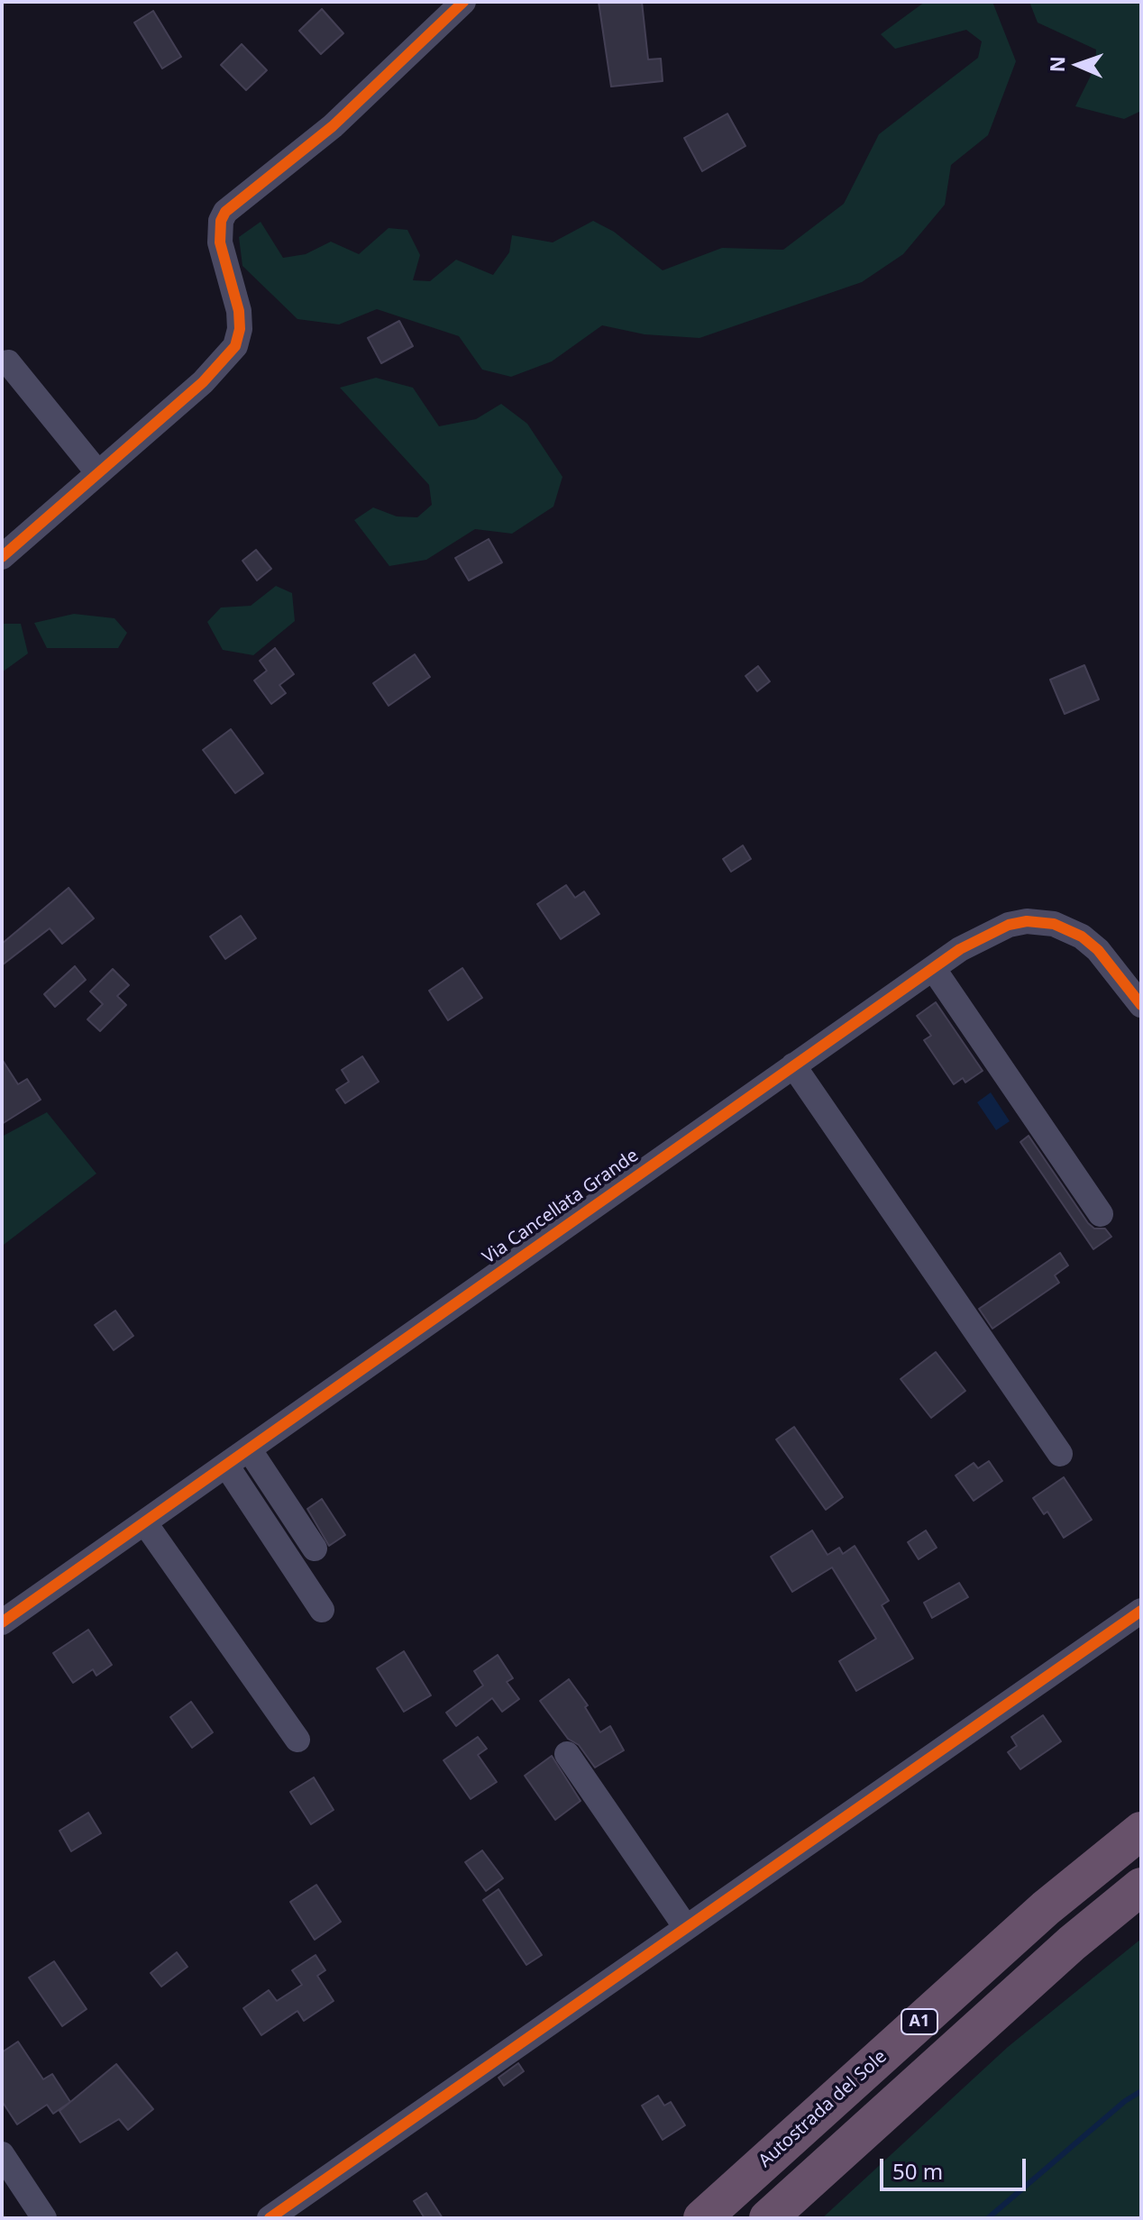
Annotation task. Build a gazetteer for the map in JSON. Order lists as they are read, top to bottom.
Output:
{
  "streets": {
    "highway": ["A1", "Autostrada del Sole"],
    "street": ["Via Cancellata Grande"]
  },
  "scale_bar": "50 m",
  "north": "left"
}
